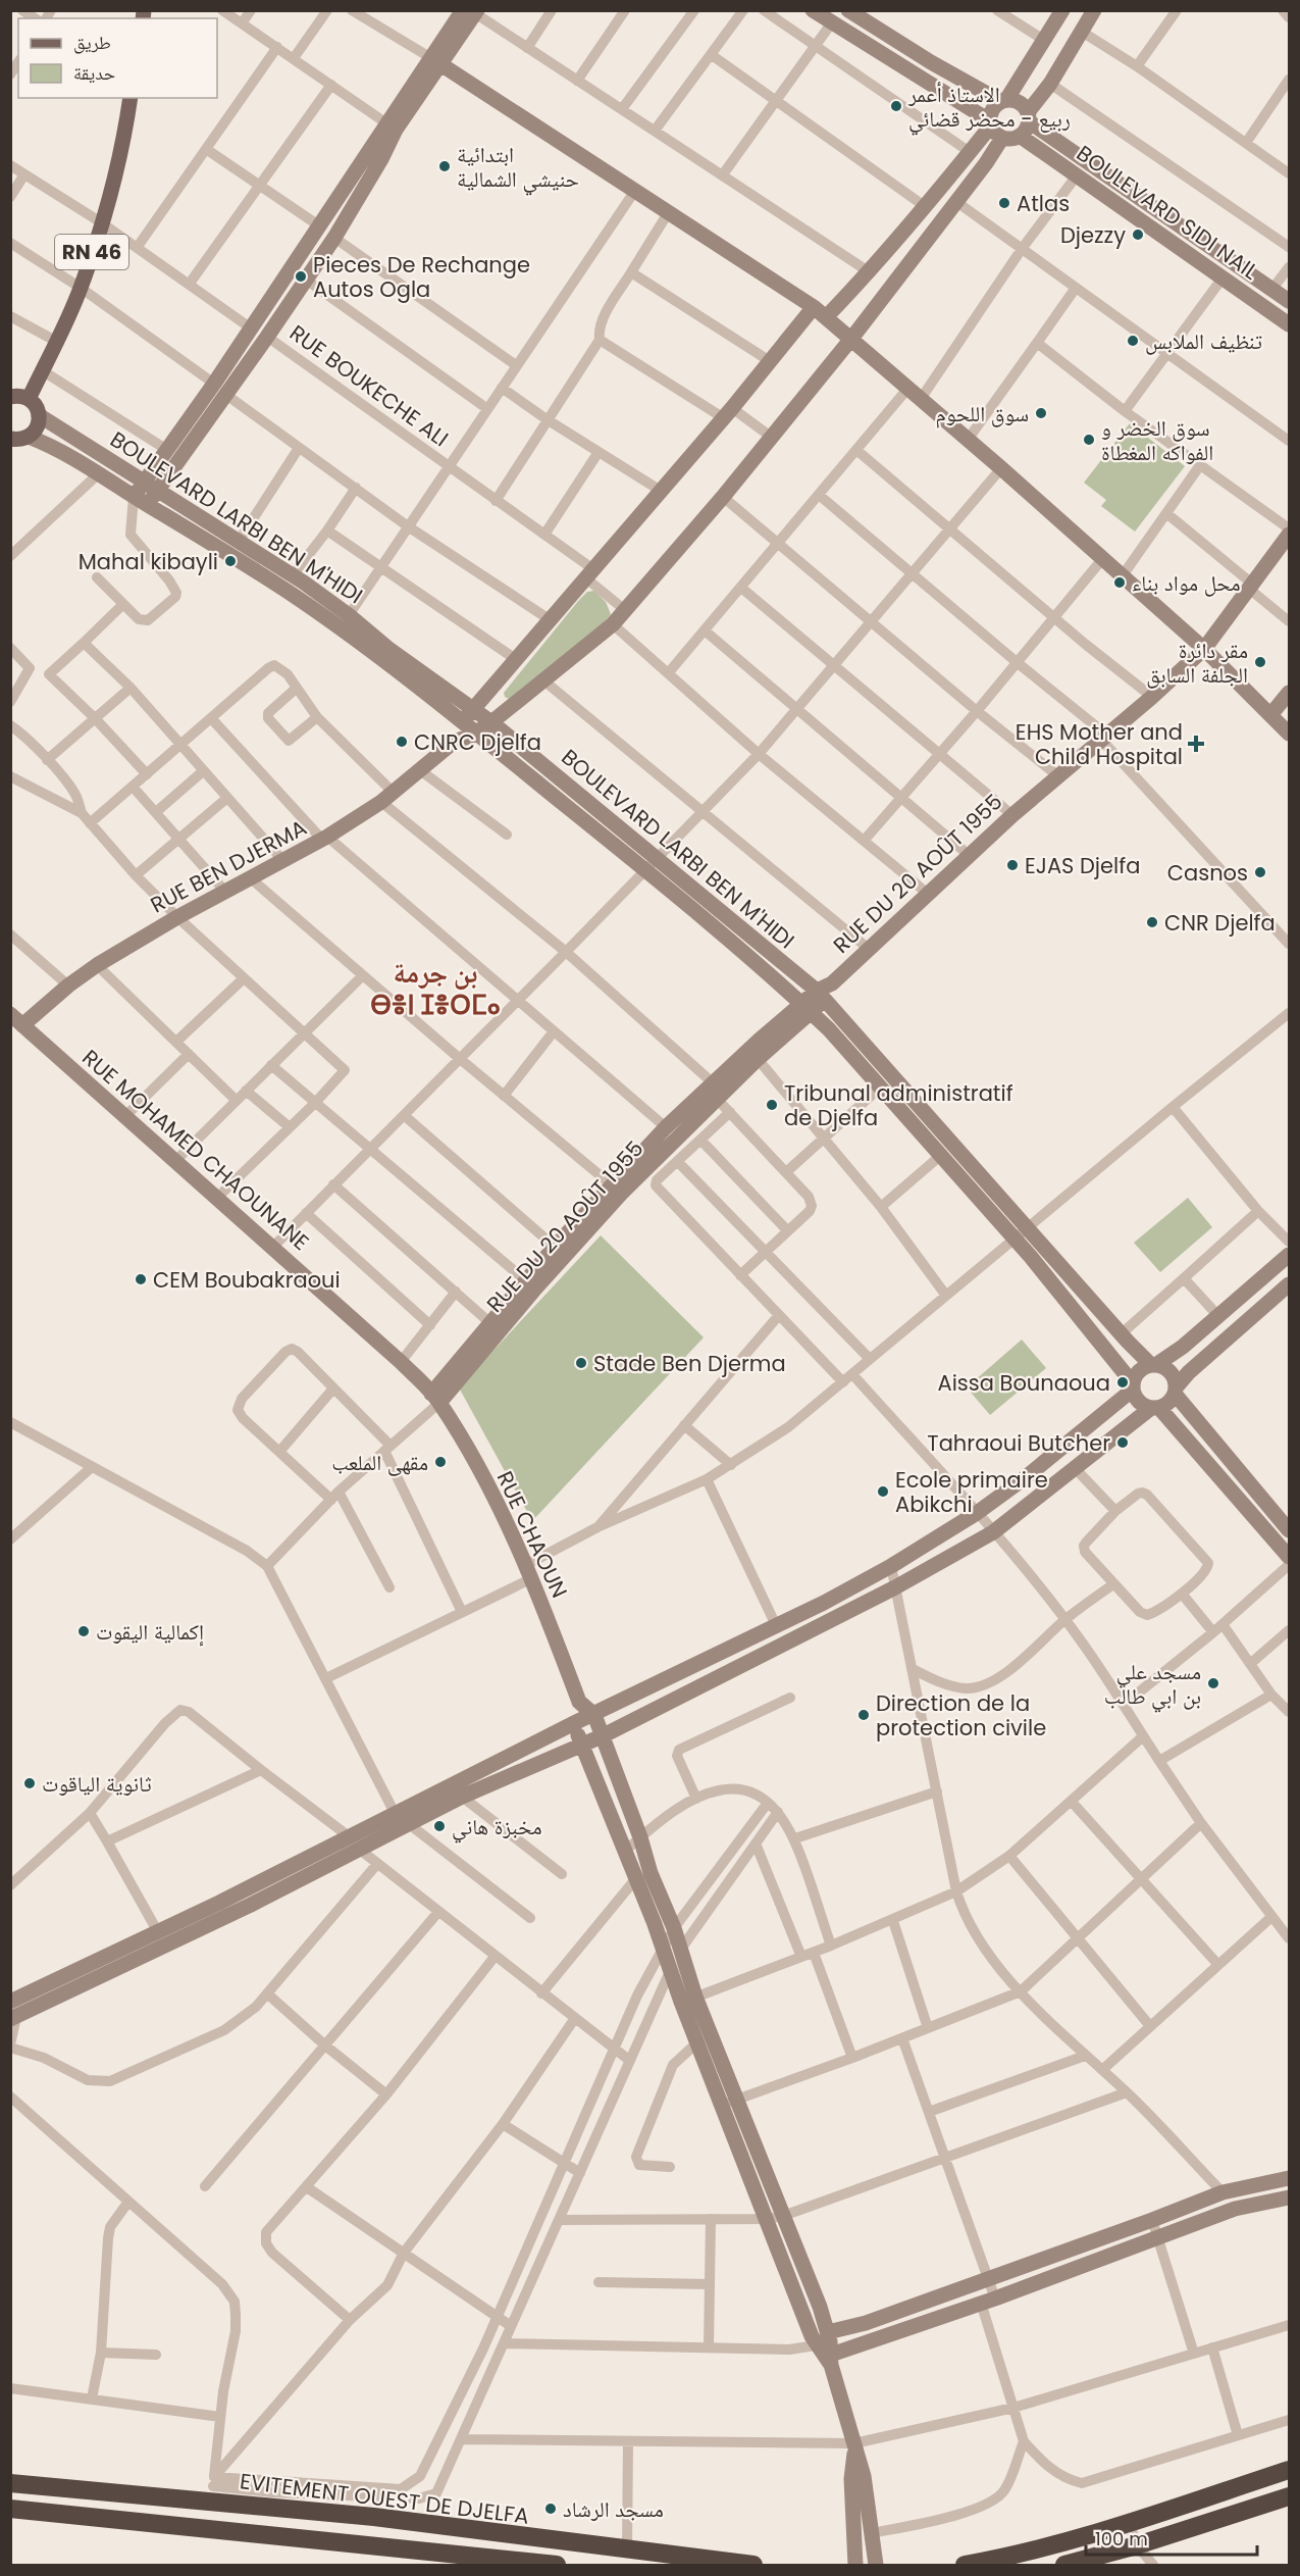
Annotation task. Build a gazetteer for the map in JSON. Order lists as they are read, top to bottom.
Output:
{
  "streets": {
    "highway": ["EVITEMENT OUEST DE DJELFA"],
    "main road": ["RN 46"],
    "street": [
      "BOULEVARD SIDI NAIL",
      "RUE BOUKECHE ALI",
      "BOULEVARD LARBI BEN M'HIDI",
      "RUE BEN DJERMA",
      "RUE DU 20 AOÛT 1955",
      "RUE MOHAMED CHAOUNANE",
      "RUE CHAOUN"
    ]
  },
  "crossings": [
    ["BOULEVARD SIDI NAIL", "RUE BEN DJERMA"],
    ["RUE BOUKECHE ALI", "RUE BEN DJERMA"],
    ["BOULEVARD LARBI BEN M'HIDI", "RUE BEN DJERMA"],
    ["BOULEVARD LARBI BEN M'HIDI", "RUE DU 20 AOÛT 1955"],
    ["RUE BEN DJERMA", "RUE MOHAMED CHAOUNANE"],
    ["RUE DU 20 AOÛT 1955", "RUE MOHAMED CHAOUNANE"],
    ["RUE DU 20 AOÛT 1955", "RUE CHAOUN"],
    ["RUE MOHAMED CHAOUNANE", "RUE CHAOUN"]
  ],
  "districts": ["بن جرمة ⴱⴻⵏ ⵊⴻⵔⵎⴰ"],
  "places": {
    "other": [
      "الاستاذ أعمر ربيع - محضر قضائي",
      "ابتدائية حنيشي الشمالية",
      "Atlas",
      "Djezzy",
      "Pieces De Rechange Autos Ogla",
      "تنظيف الملابس",
      "سوق اللحوم",
      "سوق الخضر و الفواكه المغطاة",
      "Mahal kibayli",
      "محل مواد بناء",
      "مقر دائرة الجلفة السابق",
      "CNRC Djelfa",
      "EJAS Djelfa",
      "Casnos",
      "CNR Djelfa",
      "Tribunal administratif de Djelfa",
      "CEM Boubakraoui",
      "Stade Ben Djerma",
      "Aissa Bounaoua",
      "Tahraoui Butcher",
      "مقهى الملعب",
      "Ecole primaire Abikchi",
      "إكمالية اليقوت",
      "مسجد علي بن ابي طالب",
      "Direction de la protection civile",
      "ثانوية الياقوت",
      "مخبزة هاني",
      "مسجد الرشاد"
    ],
    "health": ["EHS Mother and Child Hospital"]
  },
  "legend": ["طريق", "حديقة"],
  "scale_bar": "100 m"
}
